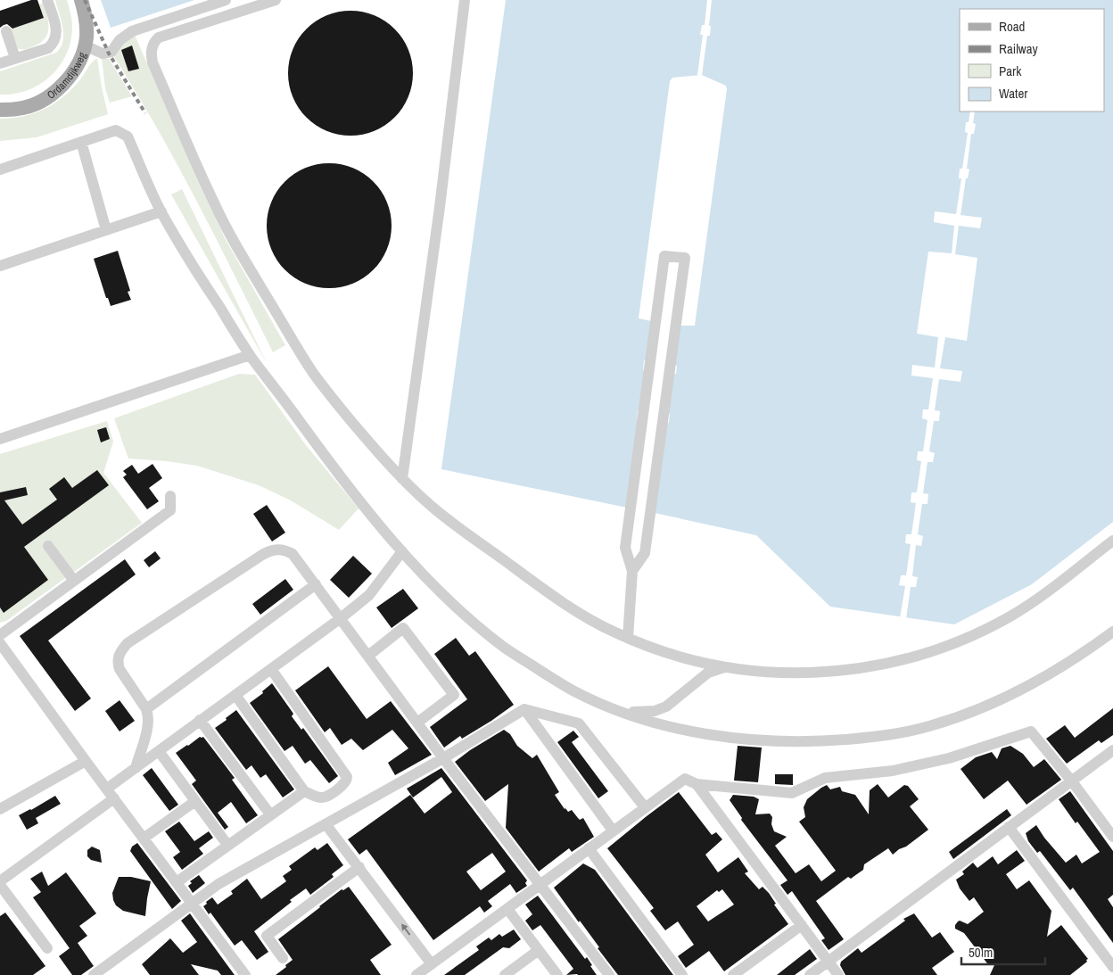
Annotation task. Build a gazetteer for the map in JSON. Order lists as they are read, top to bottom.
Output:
{
  "streets": {
    "main road": ["Ordamdijkweg"]
  },
  "legend": [
    "Road",
    "Railway",
    "Park",
    "Water"
  ],
  "scale_bar": "50 m"
}
